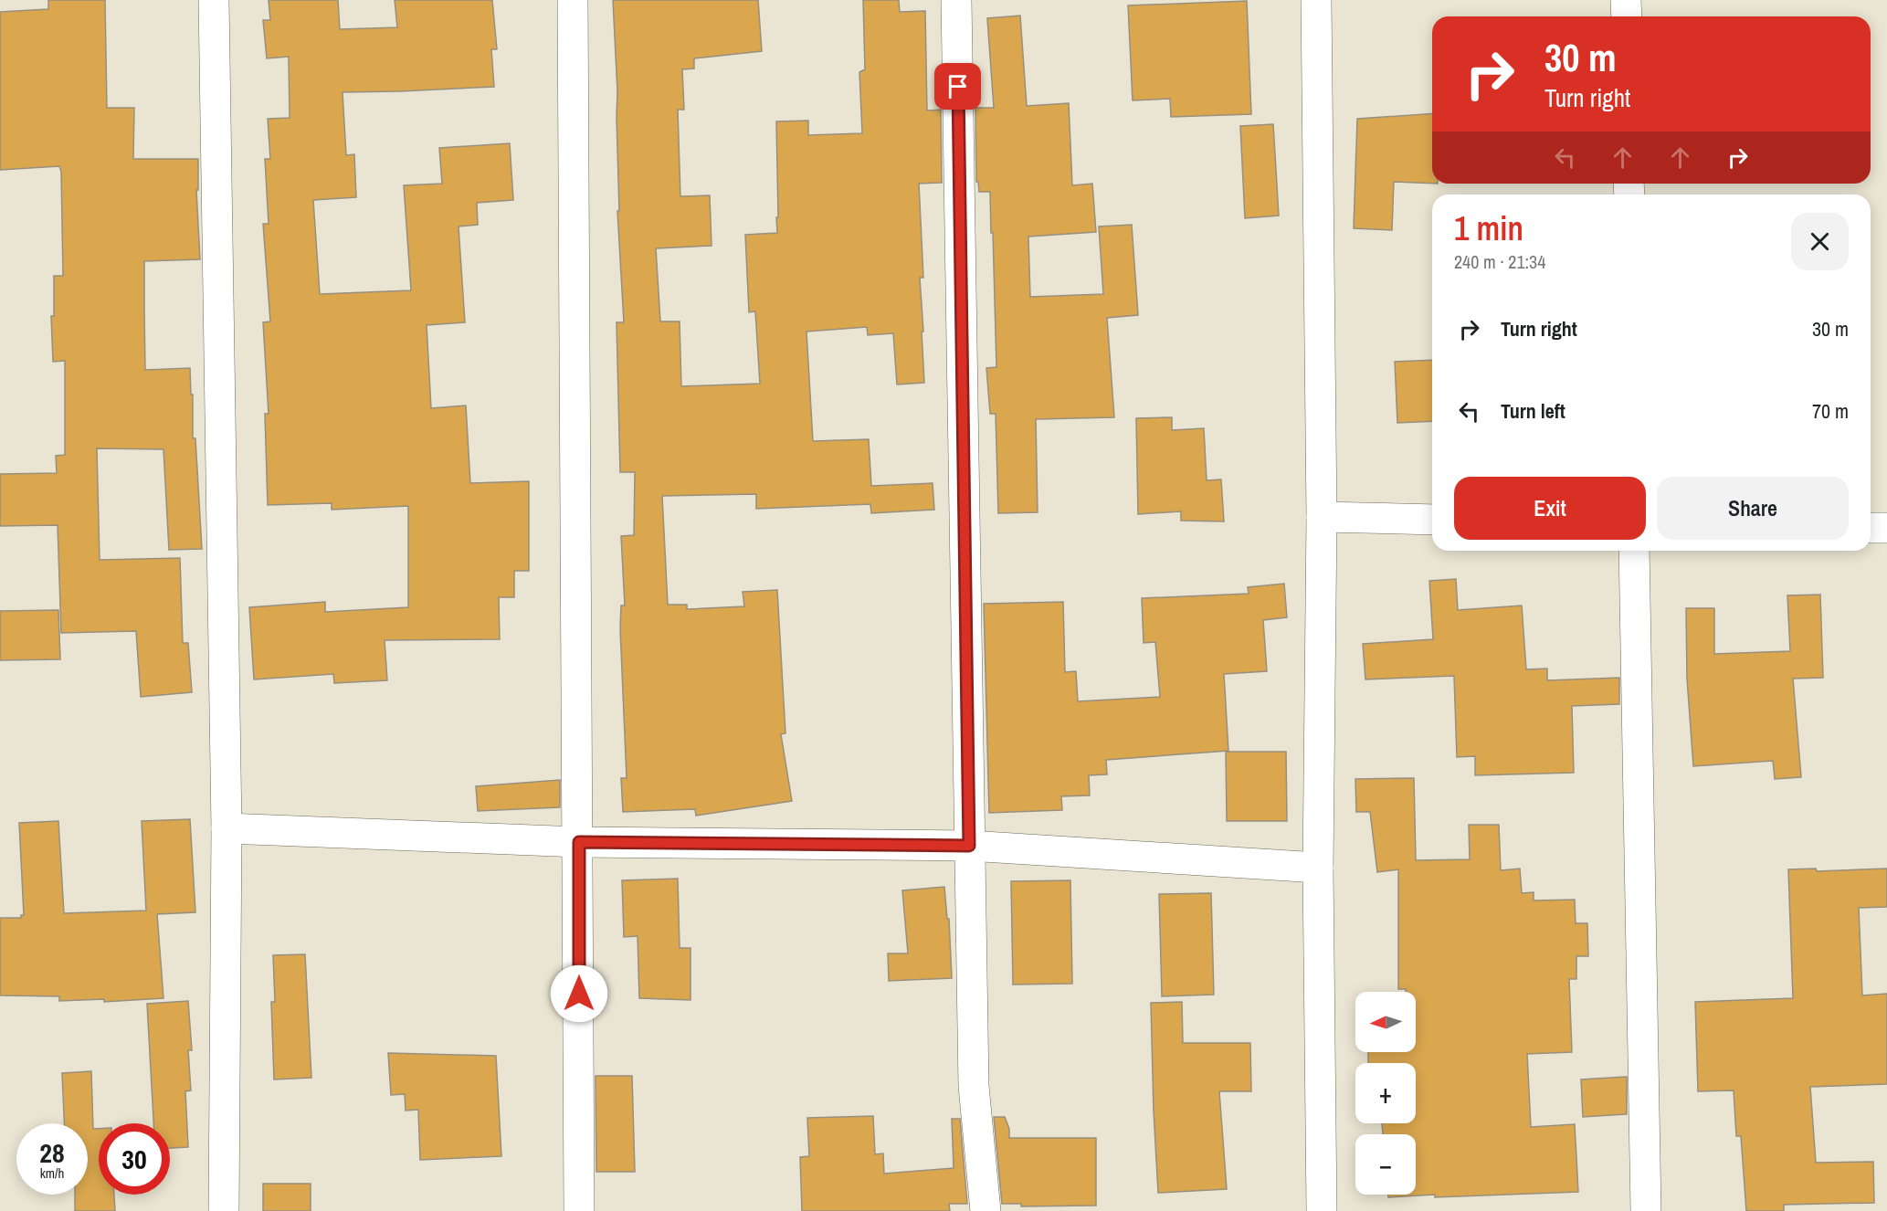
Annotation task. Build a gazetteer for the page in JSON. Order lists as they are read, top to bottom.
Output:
{
  "north": "left",
  "page": {
    "turn": ["30 m", "Turn right"],
    "heading": ["1 min", "240 m · 21:34"],
    "list": [
      {
        "name": "Turn right",
        "value": "30 m"
      },
      {
        "name": "Turn left",
        "value": "70 m"
      }
    ],
    "buttons": ["Exit", "Share"],
    "map_buttons": ["+", "−"],
    "speed": "28 km/h",
    "limit": "30"
  }
}
